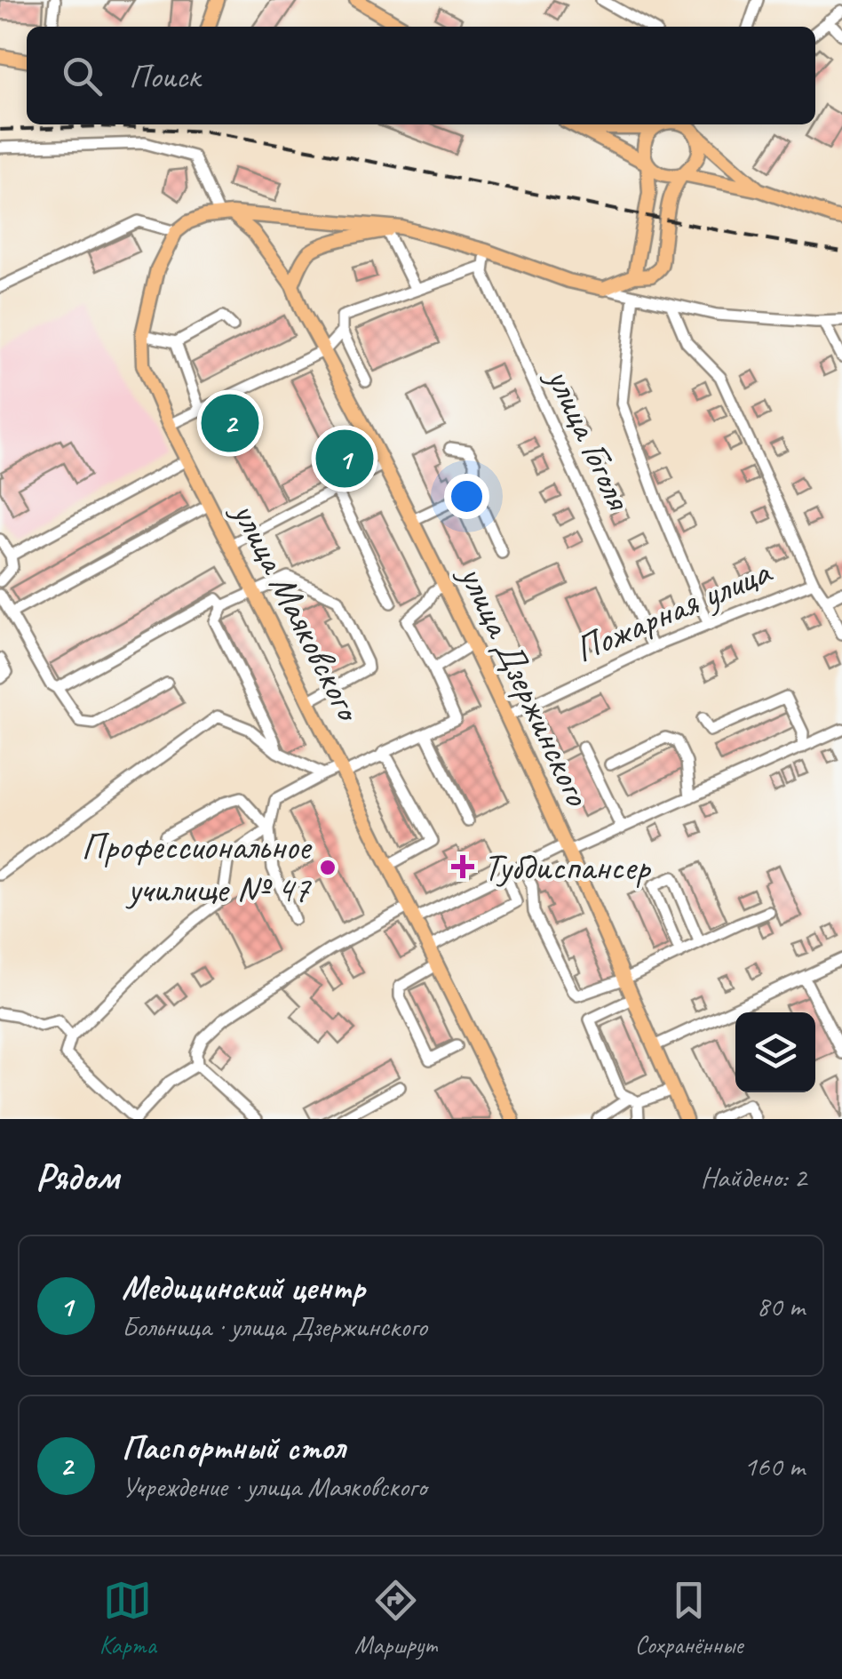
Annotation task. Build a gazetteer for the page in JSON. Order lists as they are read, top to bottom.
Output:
{
  "streets": {
    "main road": ["улица Маяковского", "улица Дзержинского"],
    "street": ["улица Гоголя", "Пожарная улица"]
  },
  "crossings": [
    ["улица Гоголя", "Пожарная улица"],
    ["Пожарная улица", "улица Дзержинского"]
  ],
  "places": {
    "health": ["Тубдиспансер"],
    "other": ["Профессиональное училище № 47"]
  },
  "page": {
    "search": "Поиск",
    "pins": ["2", "1"],
    "heading": ["Рядом", "Найдено: 2"],
    "list": [
      {
        "mark": "1",
        "name": "Медицинский центр",
        "note": "Больница · улица Дзержинского",
        "value": "80 m"
      },
      {
        "mark": "2",
        "name": "Паспортный стол",
        "note": "Учреждение · улица Маяковского",
        "value": "160 m"
      }
    ],
    "nav": ["Карта", "Маршрут", "Сохранённые"]
  }
}
